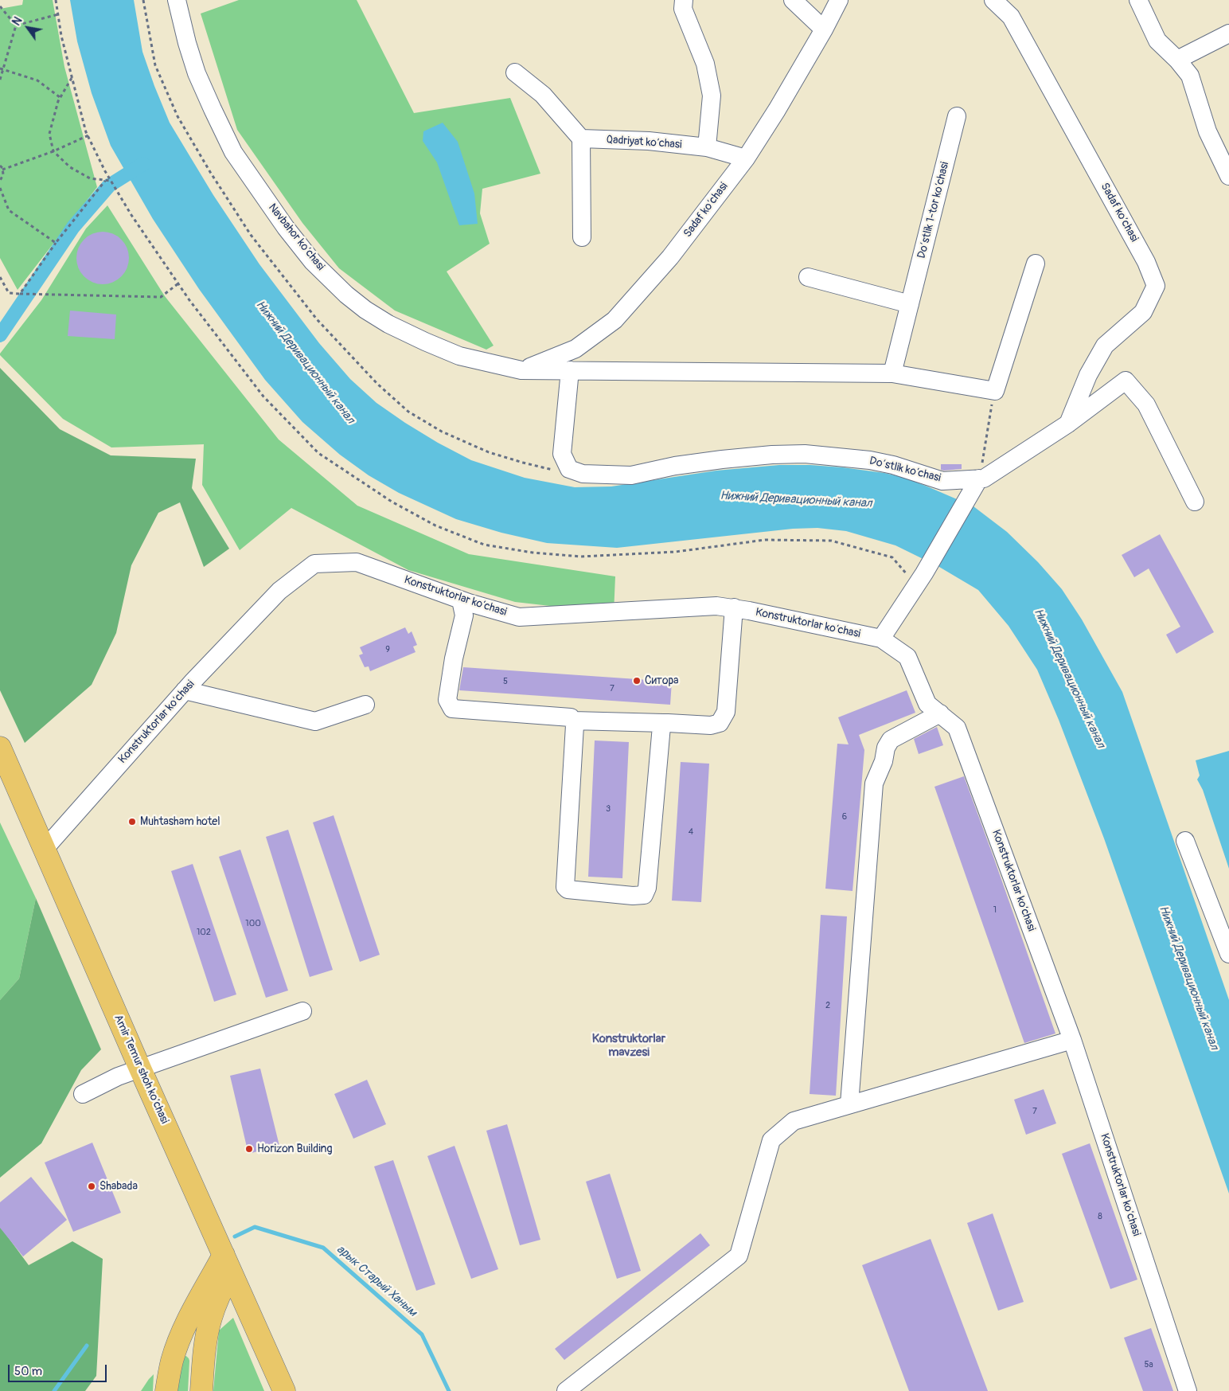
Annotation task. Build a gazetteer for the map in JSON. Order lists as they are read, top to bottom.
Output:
{
  "streets": {
    "main road": ["Amir Temur shoh ko‘chasi"],
    "street": [
      "Qadriyat ko‘chasi",
      "Sadaf ko‘chasi",
      "Do‘stlik 1-tor ko‘chasi",
      "Navbahor ko‘chasi",
      "Do‘stlik ko‘chasi",
      "Konstruktorlar ko‘chasi"
    ]
  },
  "crossings": [
    ["Qadriyat ko‘chasi", "Sadaf ko‘chasi"],
    ["Sadaf ko‘chasi", "Navbahor ko‘chasi"],
    ["Sadaf ko‘chasi", "Do‘stlik ko‘chasi"],
    ["Konstruktorlar ko‘chasi", "Amir Temur shoh ko‘chasi"]
  ],
  "districts": ["Konstruktorlar mavzesi"],
  "water": ["Нижний Деривационный канал", "арык Старый Ханым"],
  "places": [
    "Ситора",
    "Muhtasham hotel",
    "Horizon Building",
    "Shabada"
  ],
  "house_numbers": [
    "9",
    "5",
    "7",
    "3",
    "6",
    "4",
    "1",
    "100",
    "102",
    "2",
    "7",
    "8",
    "5a"
  ],
  "scale_bar": "50 m",
  "north": "top left"
}
